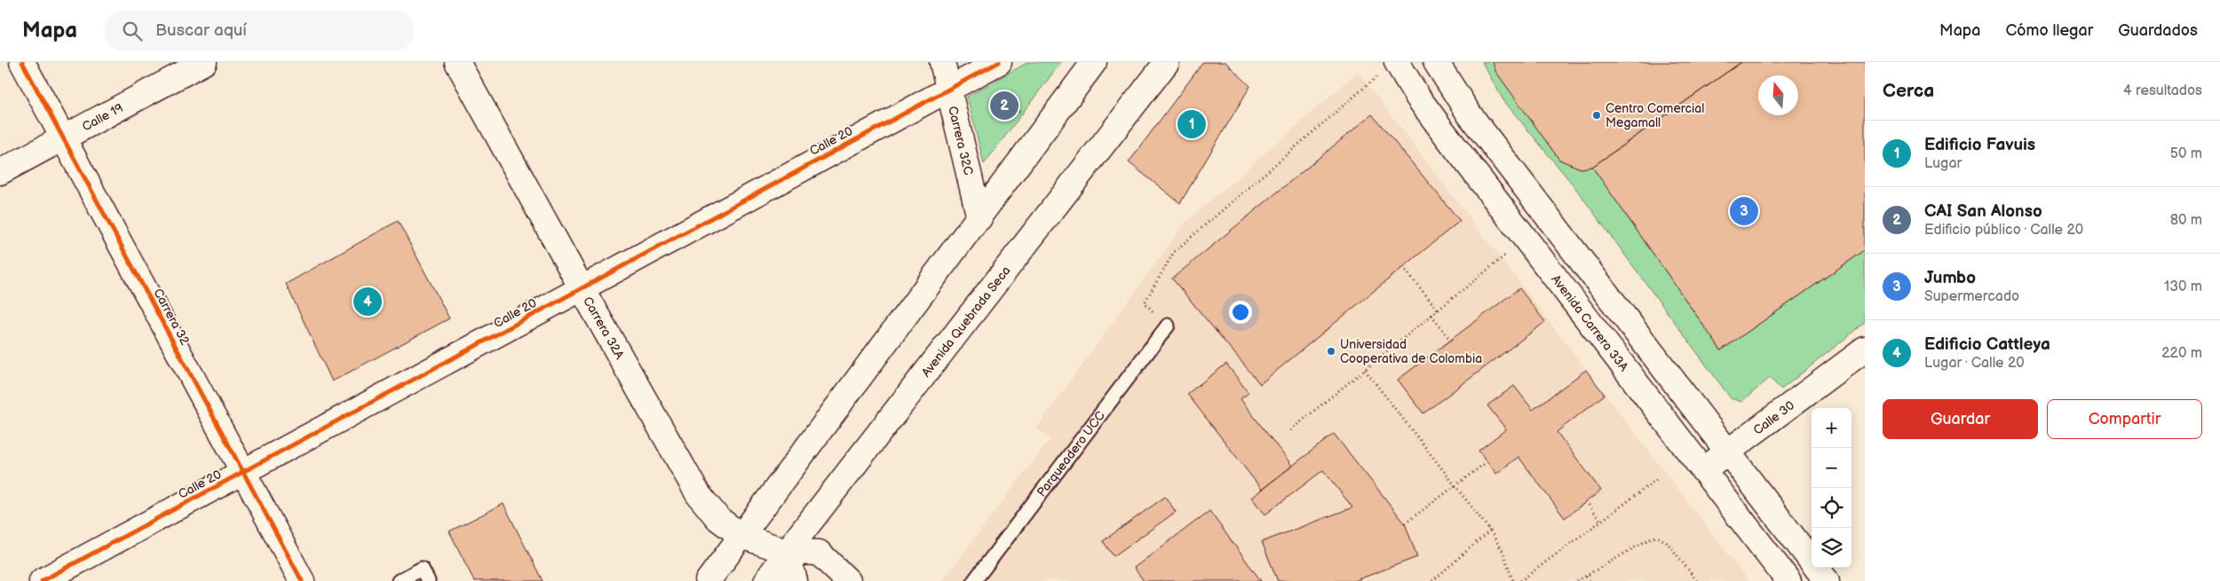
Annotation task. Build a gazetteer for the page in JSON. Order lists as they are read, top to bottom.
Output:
{
  "streets": {
    "main road": [
      "Calle 19",
      "Carrera 32C",
      "Calle 20",
      "Carrera 32",
      "Avenida Quebrada Seca",
      "Avenida Carrera 33A",
      "Carrera 32A",
      "Calle 30"
    ],
    "lane": ["Parqueadero UCC"]
  },
  "crossings": [
    ["Calle 19", "Carrera 32"],
    ["Carrera 32C", "Calle 20"],
    ["Calle 20", "Carrera 32"],
    ["Calle 20", "Carrera 32A"],
    ["Avenida Quebrada Seca", "Carrera 32A"],
    ["Avenida Carrera 33A", "Calle 30"]
  ],
  "places": ["Centro Comercial Megamall", "Universidad Cooperativa de Colombia"],
  "north": "top",
  "page": {
    "header": "Mapa",
    "search": "Buscar aquí",
    "nav": ["Mapa", "Cómo llegar", "Guardados"],
    "heading": ["Cerca", "4 resultados"],
    "pins": [
      "2",
      "1",
      "3",
      "4"
    ],
    "list": [
      {
        "mark": "1",
        "name": "Edificio Favuis",
        "note": "Lugar",
        "value": "50 m"
      },
      {
        "mark": "2",
        "name": "CAI San Alonso",
        "note": "Edificio público · Calle 20",
        "value": "80 m"
      },
      {
        "mark": "3",
        "name": "Jumbo",
        "note": "Supermercado",
        "value": "130 m"
      },
      {
        "mark": "4",
        "name": "Edificio Cattleya",
        "note": "Lugar · Calle 20",
        "value": "220 m"
      }
    ],
    "buttons": ["Guardar", "Compartir"],
    "map_buttons": ["+", "−"]
  }
}
